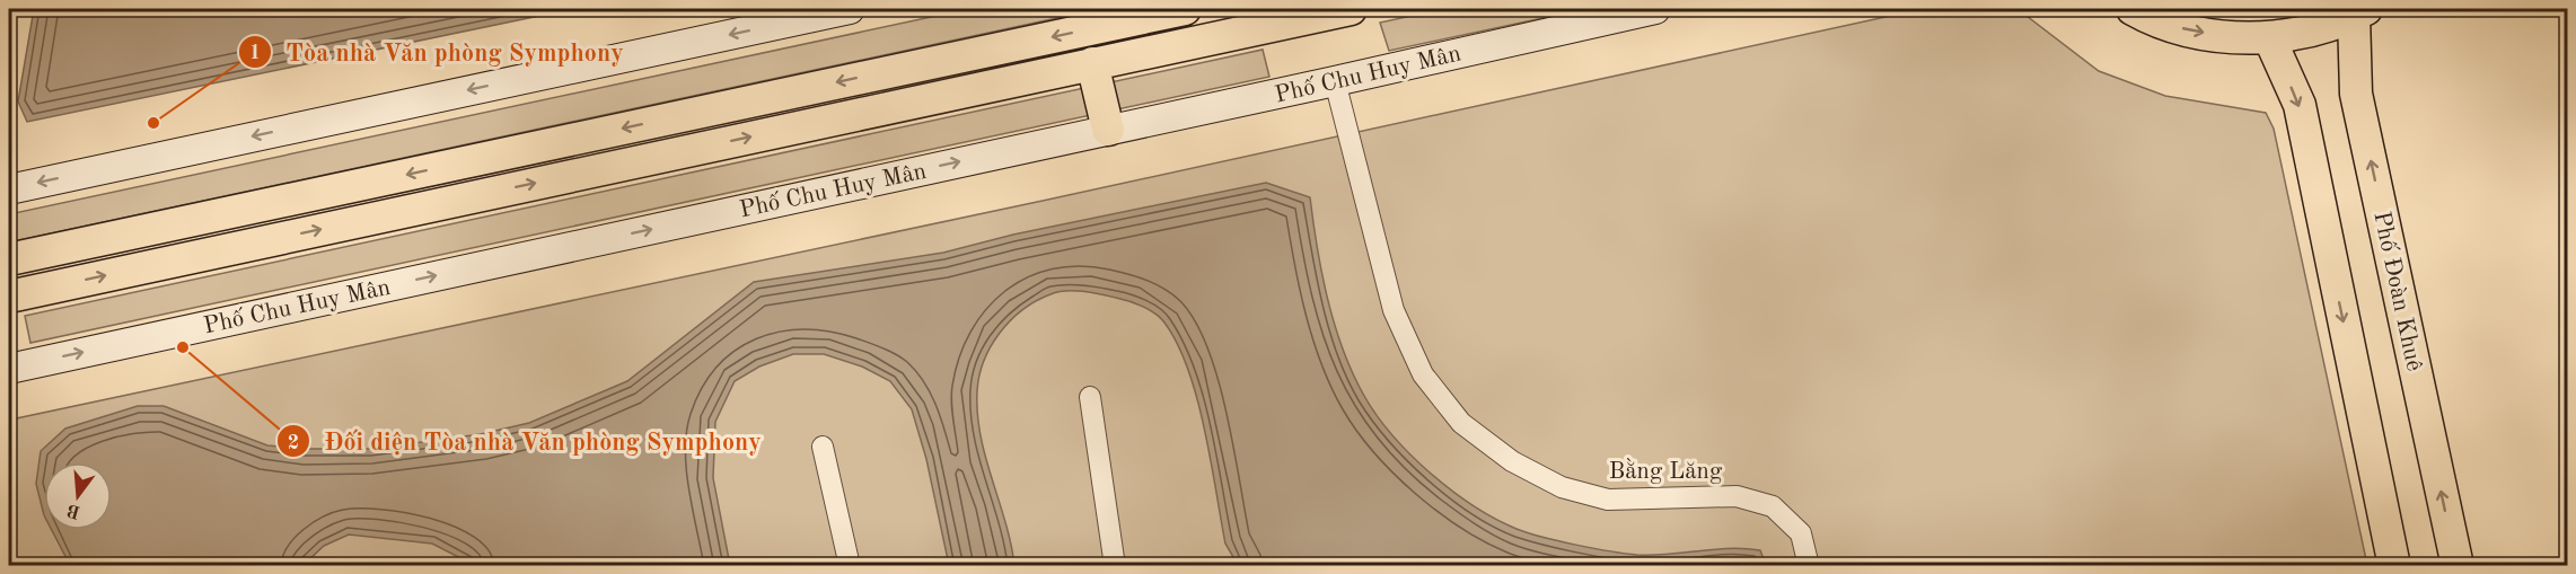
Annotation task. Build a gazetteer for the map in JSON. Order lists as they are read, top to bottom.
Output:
{
  "streets": {
    "main road": ["Phố Chu Huy Mân", "Phố Đoàn Khuê"],
    "street": ["Bằng Lăng"]
  },
  "crossings": [
    ["Phố Chu Huy Mân", "Bằng Lăng"]
  ],
  "places": ["Tòa nhà Văn phòng Symphony", "Đối diện Tòa nhà Văn phòng Symphony"],
  "north": "bottom"
}
